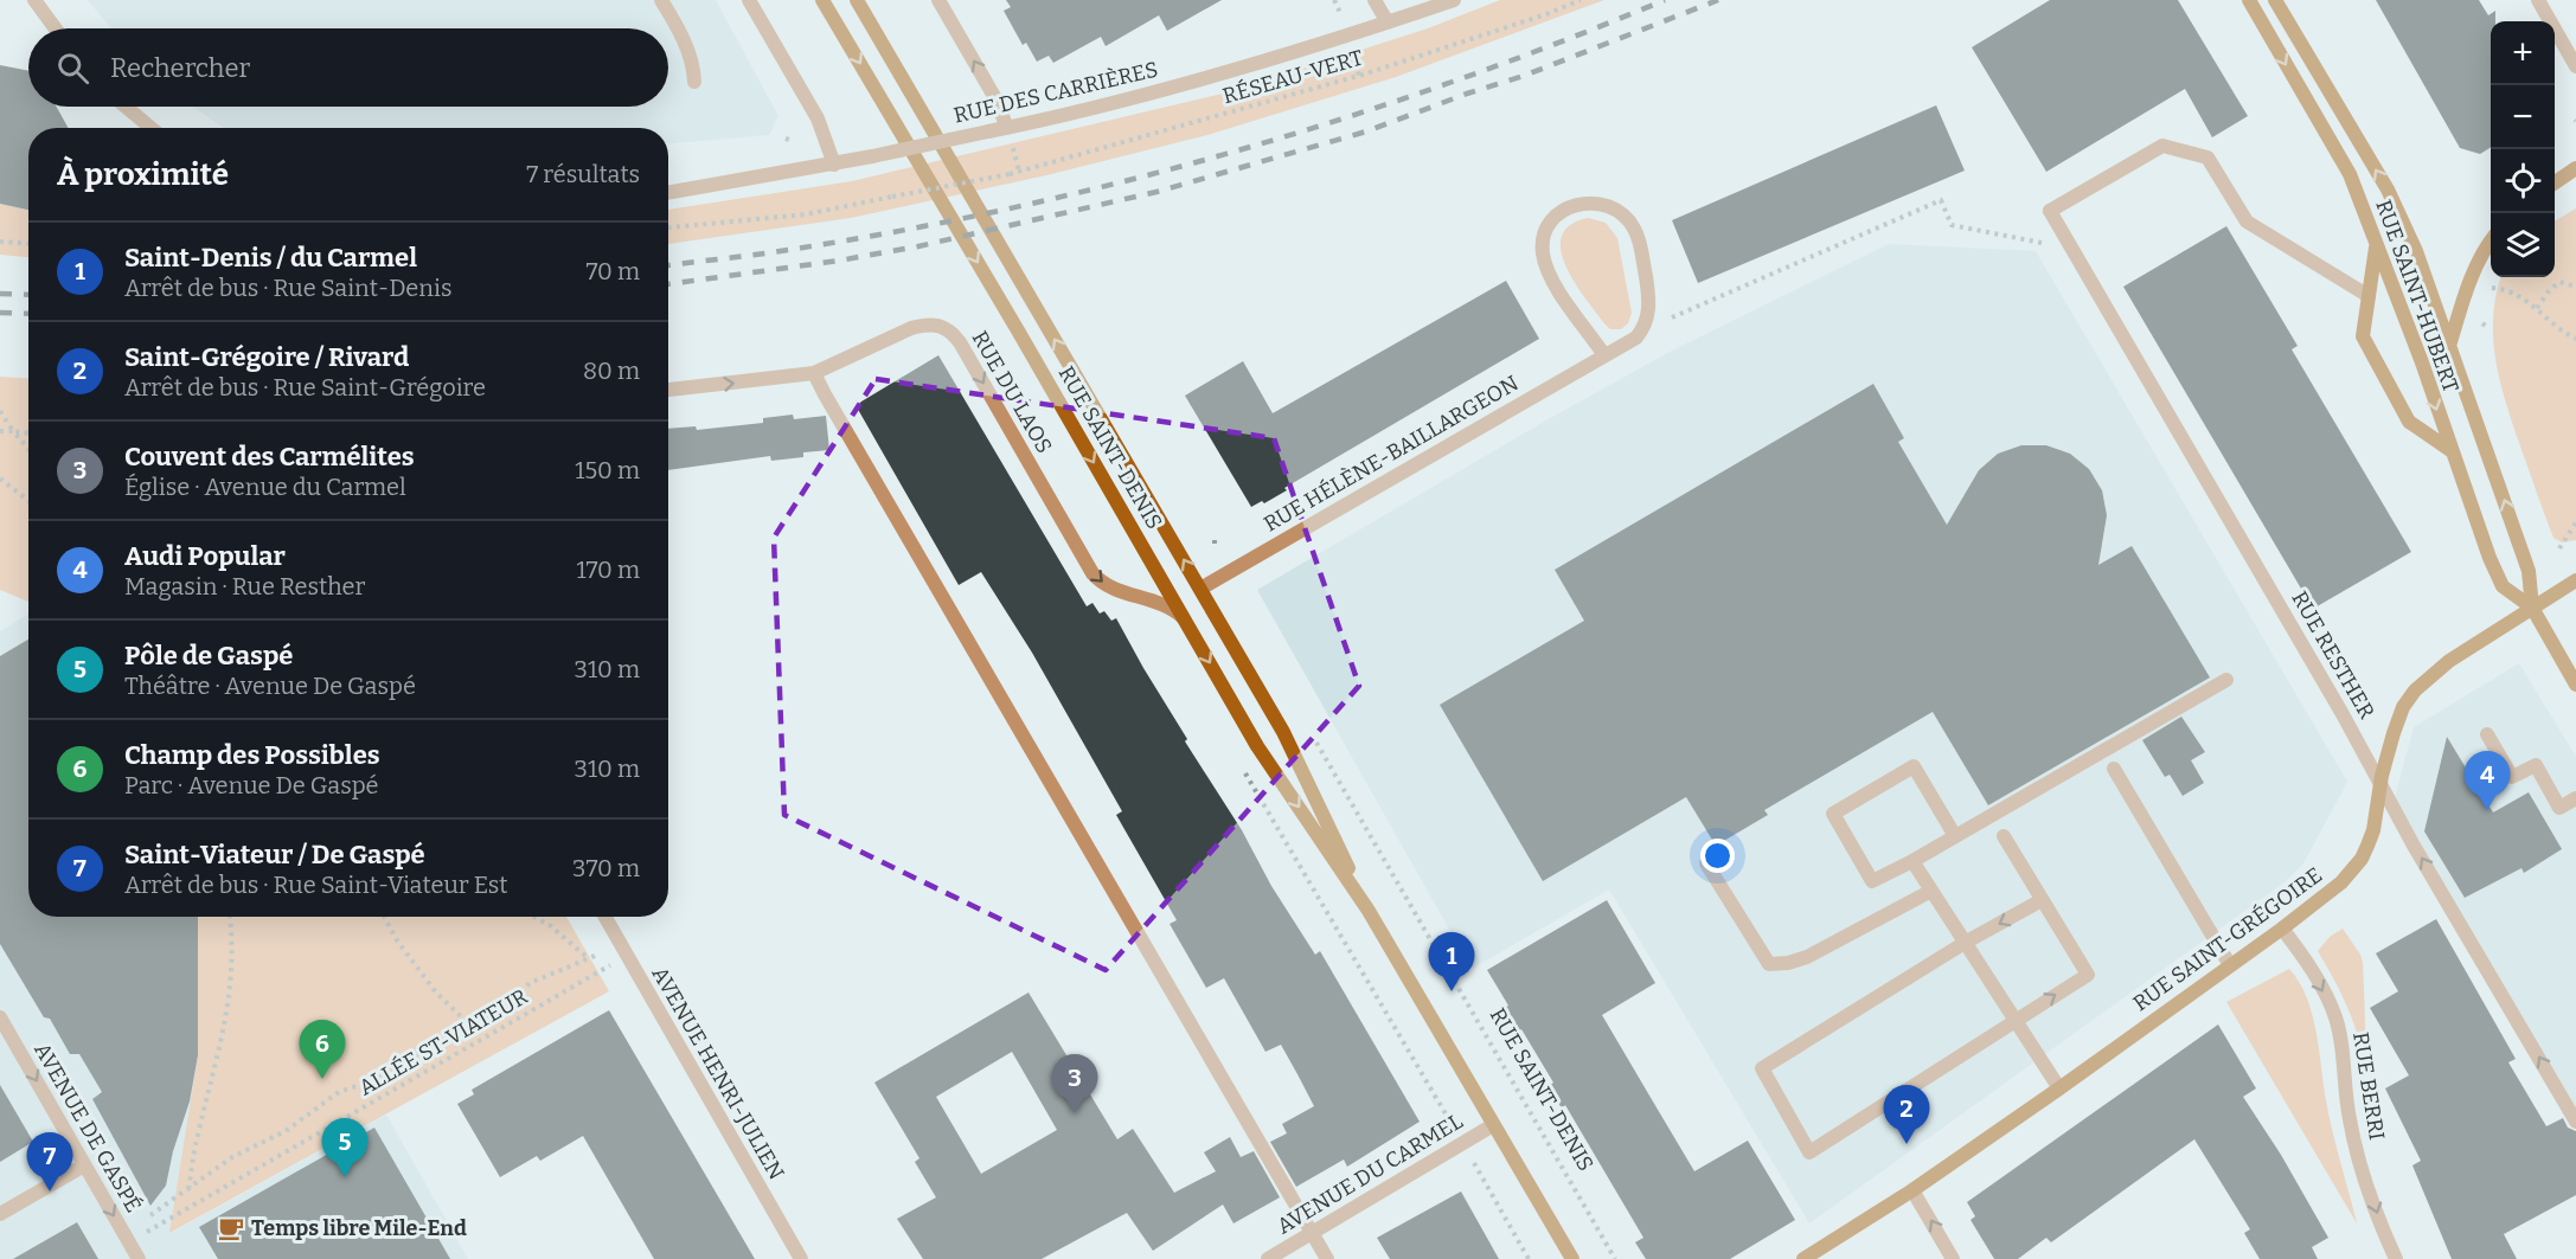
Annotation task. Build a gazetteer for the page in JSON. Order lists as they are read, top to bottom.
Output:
{
  "streets": {
    "street": [
      "RUE DES CARRIÈRES",
      "RUE SAINT-HUBERT",
      "RUE DU LAOS",
      "RUE SAINT-DENIS",
      "RUE HÉLÈNE-BAILLARGEON",
      "RUE RESTHER",
      "RUE SAINT-GRÉGOIRE",
      "AVENUE HENRI-JULIEN",
      "RUE BERRI",
      "AVENUE DE GASPÉ",
      "AVENUE DU CARMEL"
    ],
    "path": ["RÉSEAU-VERT", "ALLÉE ST-VIATEUR"]
  },
  "crossings": [
    ["RUE SAINT-HUBERT", "RUE SAINT-GRÉGOIRE"],
    ["RUE DU LAOS", "RUE SAINT-DENIS"],
    ["RUE SAINT-DENIS", "RUE HÉLÈNE-BAILLARGEON"],
    ["RUE SAINT-DENIS", "AVENUE DU CARMEL"],
    ["RUE RESTHER", "RUE SAINT-GRÉGOIRE"],
    ["RUE SAINT-GRÉGOIRE", "RUE BERRI"],
    ["ALLÉE ST-VIATEUR", "AVENUE HENRI-JULIEN"],
    ["ALLÉE ST-VIATEUR", "AVENUE DE GASPÉ"]
  ],
  "one_way": ["RUE DU LAOS", "RUE BERRI", "AVENUE DE GASPÉ"],
  "places": {
    "cafe": ["Temps libre Mile-End"]
  },
  "page": {
    "map_buttons": ["+", "−"],
    "search": "Rechercher",
    "heading": ["À proximité", "7 résultats"],
    "list": [
      {
        "mark": "1",
        "name": "Saint-Denis / du Carmel",
        "note": "Arrêt de bus · Rue Saint-Denis",
        "value": "70 m"
      },
      {
        "mark": "2",
        "name": "Saint-Grégoire / Rivard",
        "note": "Arrêt de bus · Rue Saint-Grégoire",
        "value": "80 m"
      },
      {
        "mark": "3",
        "name": "Couvent des Carmélites",
        "note": "Église · Avenue du Carmel",
        "value": "150 m"
      },
      {
        "mark": "4",
        "name": "Audi Popular",
        "note": "Magasin · Rue Resther",
        "value": "170 m"
      },
      {
        "mark": "5",
        "name": "Pôle de Gaspé",
        "note": "Théâtre · Avenue De Gaspé",
        "value": "310 m"
      },
      {
        "mark": "6",
        "name": "Champ des Possibles",
        "note": "Parc · Avenue De Gaspé",
        "value": "310 m"
      },
      {
        "mark": "7",
        "name": "Saint-Viateur / De Gaspé",
        "note": "Arrêt de bus · Rue Saint-Viateur Est",
        "value": "370 m"
      }
    ],
    "pins": [
      "4",
      "1",
      "6",
      "3",
      "2",
      "5",
      "7"
    ]
  }
}
